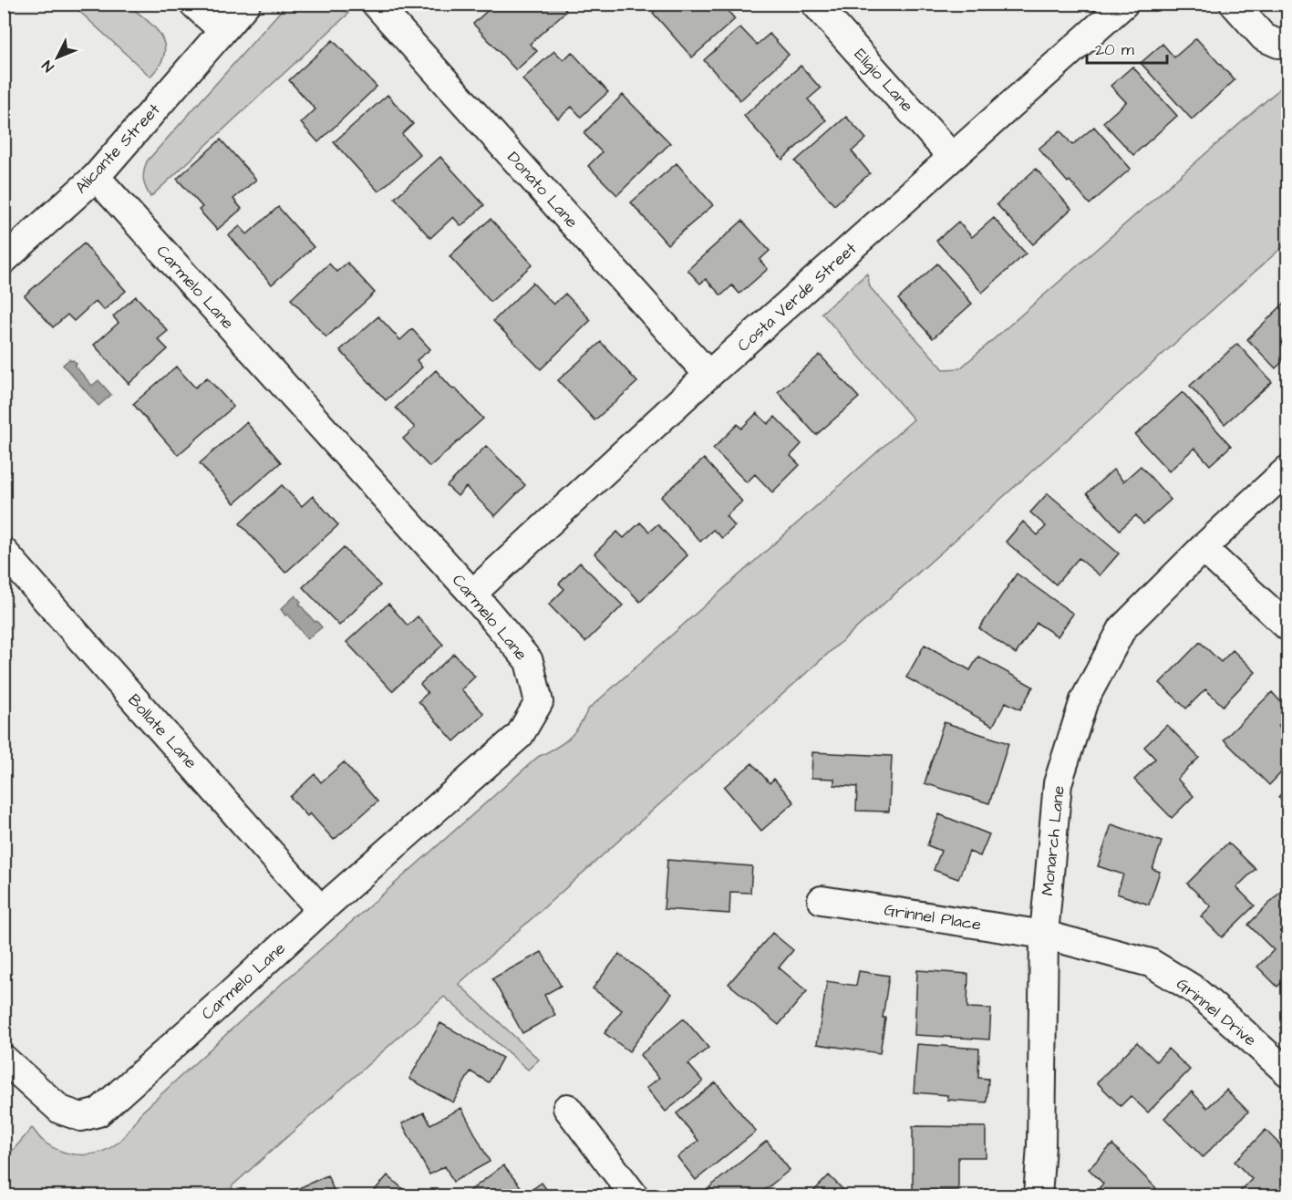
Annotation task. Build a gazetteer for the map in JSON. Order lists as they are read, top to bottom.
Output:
{
  "streets": {
    "street": [
      "Eligio Lane",
      "Alicante Street",
      "Donato Lane",
      "Carmelo Lane",
      "Costa Verde Street",
      "Bollate Lane",
      "Monarch Lane",
      "Grinnel Place",
      "Grinnel Drive"
    ]
  },
  "crossings": [
    ["Eligio Lane", "Costa Verde Street"],
    ["Alicante Street", "Carmelo Lane"],
    ["Donato Lane", "Costa Verde Street"],
    ["Carmelo Lane", "Costa Verde Street"],
    ["Carmelo Lane", "Bollate Lane"],
    ["Monarch Lane", "Grinnel Place"],
    ["Monarch Lane", "Grinnel Drive"],
    ["Grinnel Place", "Grinnel Drive"]
  ],
  "scale_bar": "20 m",
  "north": "bottom left"
}
